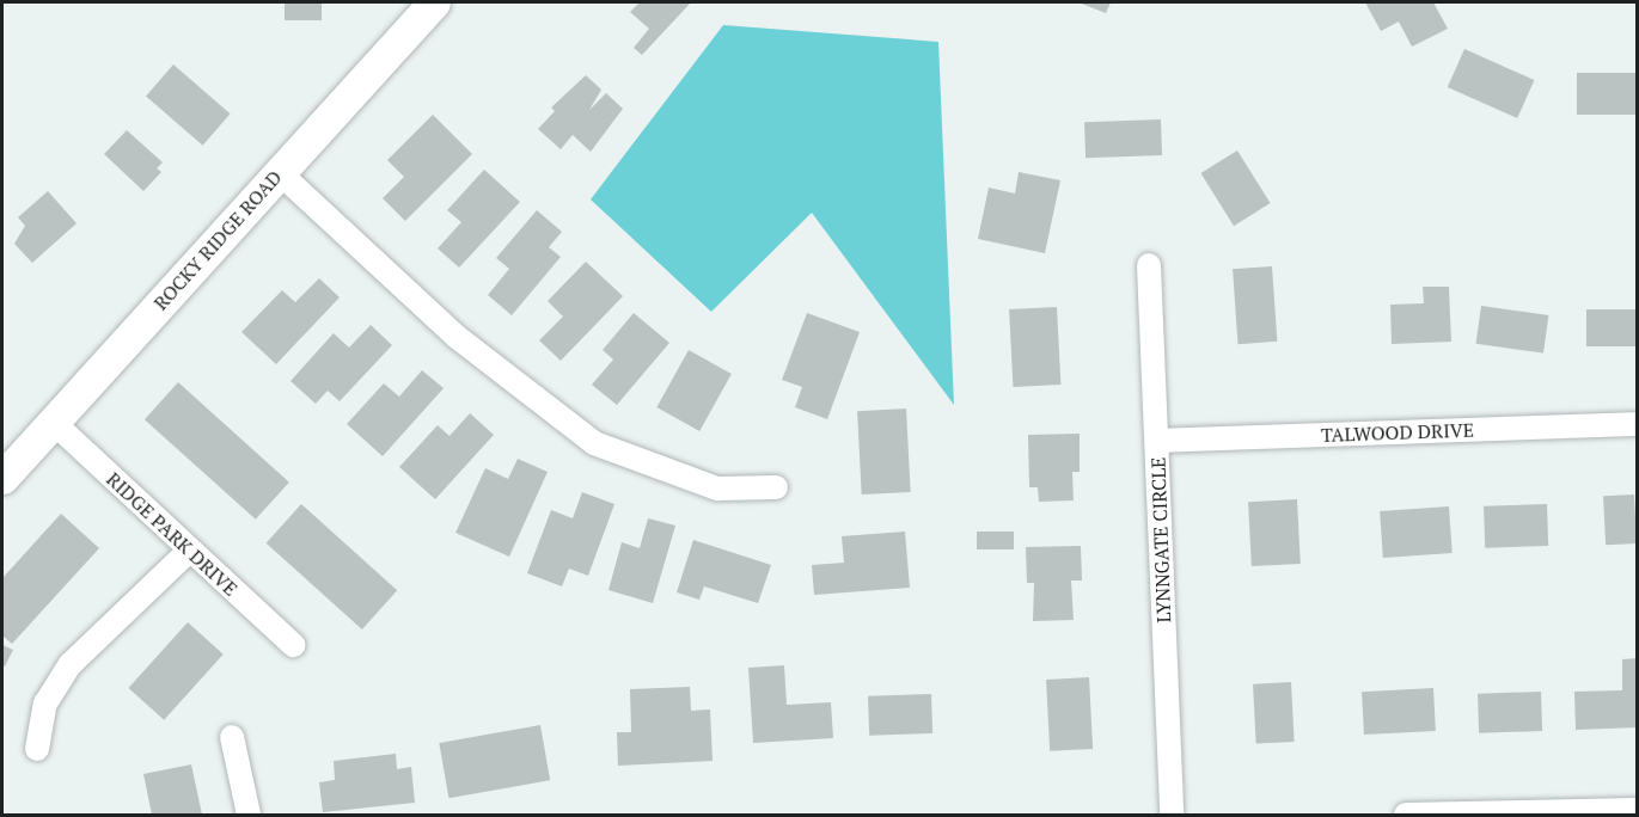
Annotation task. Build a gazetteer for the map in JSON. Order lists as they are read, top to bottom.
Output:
{
  "streets": {
    "main road": ["ROCKY RIDGE ROAD"],
    "street": ["TALWOOD DRIVE", "RIDGE PARK DRIVE", "LYNNGATE CIRCLE"]
  },
  "crossings": [
    ["ROCKY RIDGE ROAD", "RIDGE PARK DRIVE"],
    ["TALWOOD DRIVE", "LYNNGATE CIRCLE"]
  ]
}
